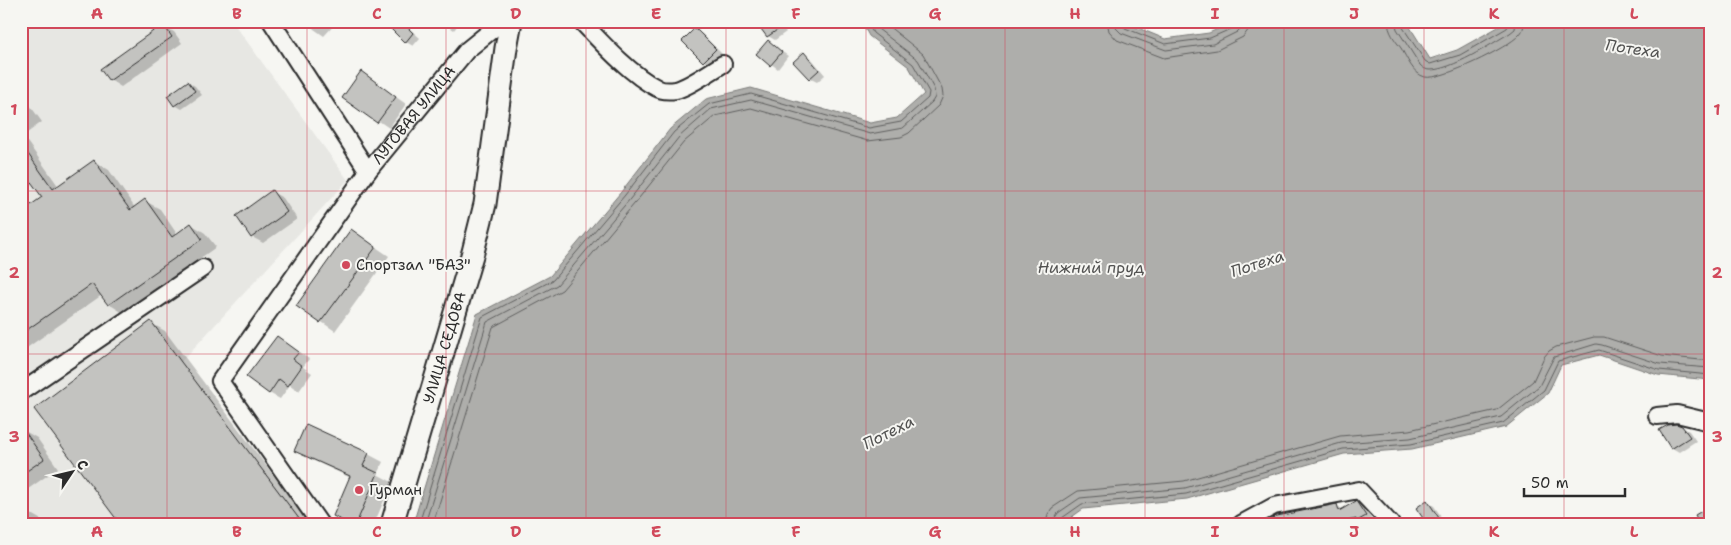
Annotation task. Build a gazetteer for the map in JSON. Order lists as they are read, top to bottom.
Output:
{
  "streets": {
    "main road": ["УЛИЦА СЕДОВА"],
    "street": ["ЛУГОВАЯ УЛИЦА"]
  },
  "water": ["Потеха", "Нижний пруд"],
  "places": ["Спортзал \"БАЗ\"", "Гурман"],
  "scale_bar": "50 m",
  "north": "top right",
  "grid": {
    "columns": [
      "A",
      "B",
      "C",
      "D",
      "E",
      "F",
      "G",
      "H",
      "I",
      "J",
      "K",
      "L"
    ],
    "rows": ["1", "2", "3"]
  }
}
